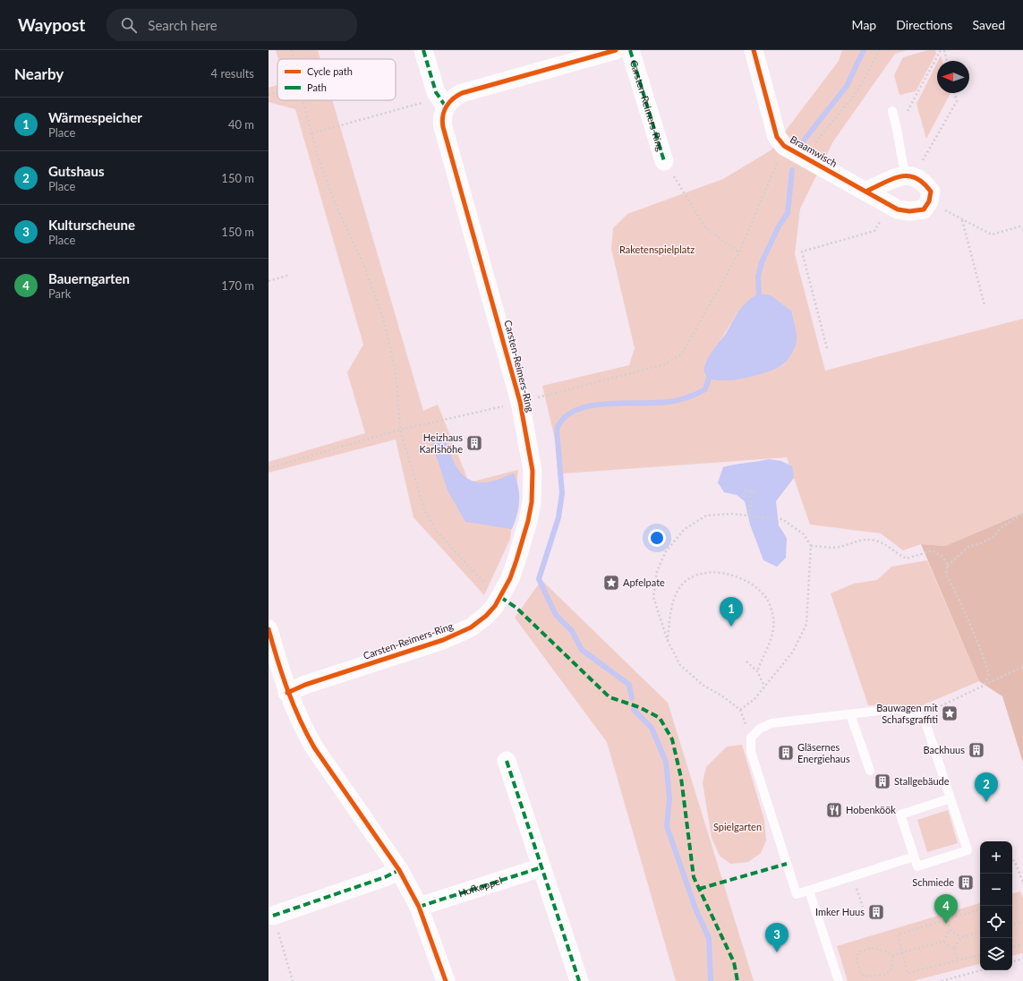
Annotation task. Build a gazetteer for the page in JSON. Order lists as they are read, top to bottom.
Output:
{
  "streets": {
    "street": ["Carsten-Reimers-Ring", "Braamwisch", "Hofkoppel"]
  },
  "parks": ["Raketenspielplatz", "Spielgarten"],
  "places": {
    "building": [
      "Heizhaus Karlshöhe",
      "Backhuus",
      "Gläsernes Energiehaus",
      "Stallgebäude",
      "Schmiede",
      "Imker Huus"
    ],
    "place": ["Apfelpate", "Bauwagen mit Schafsgraffiti"],
    "restaurant": ["Hobenköök"]
  },
  "legend": ["Cycle path", "Path"],
  "north": "left",
  "page": {
    "header": "Waypost",
    "search": "Search here",
    "nav": ["Map", "Directions", "Saved"],
    "heading": ["Nearby", "4 results"],
    "list": [
      {
        "mark": "1",
        "name": "Wärmespeicher",
        "note": "Place",
        "value": "40 m"
      },
      {
        "mark": "2",
        "name": "Gutshaus",
        "note": "Place",
        "value": "150 m"
      },
      {
        "mark": "3",
        "name": "Kulturscheune",
        "note": "Place",
        "value": "150 m"
      },
      {
        "mark": "4",
        "name": "Bauerngarten",
        "note": "Park",
        "value": "170 m"
      }
    ],
    "pins": [
      "1",
      "2",
      "4",
      "3"
    ],
    "map_buttons": ["+", "−"]
  }
}
